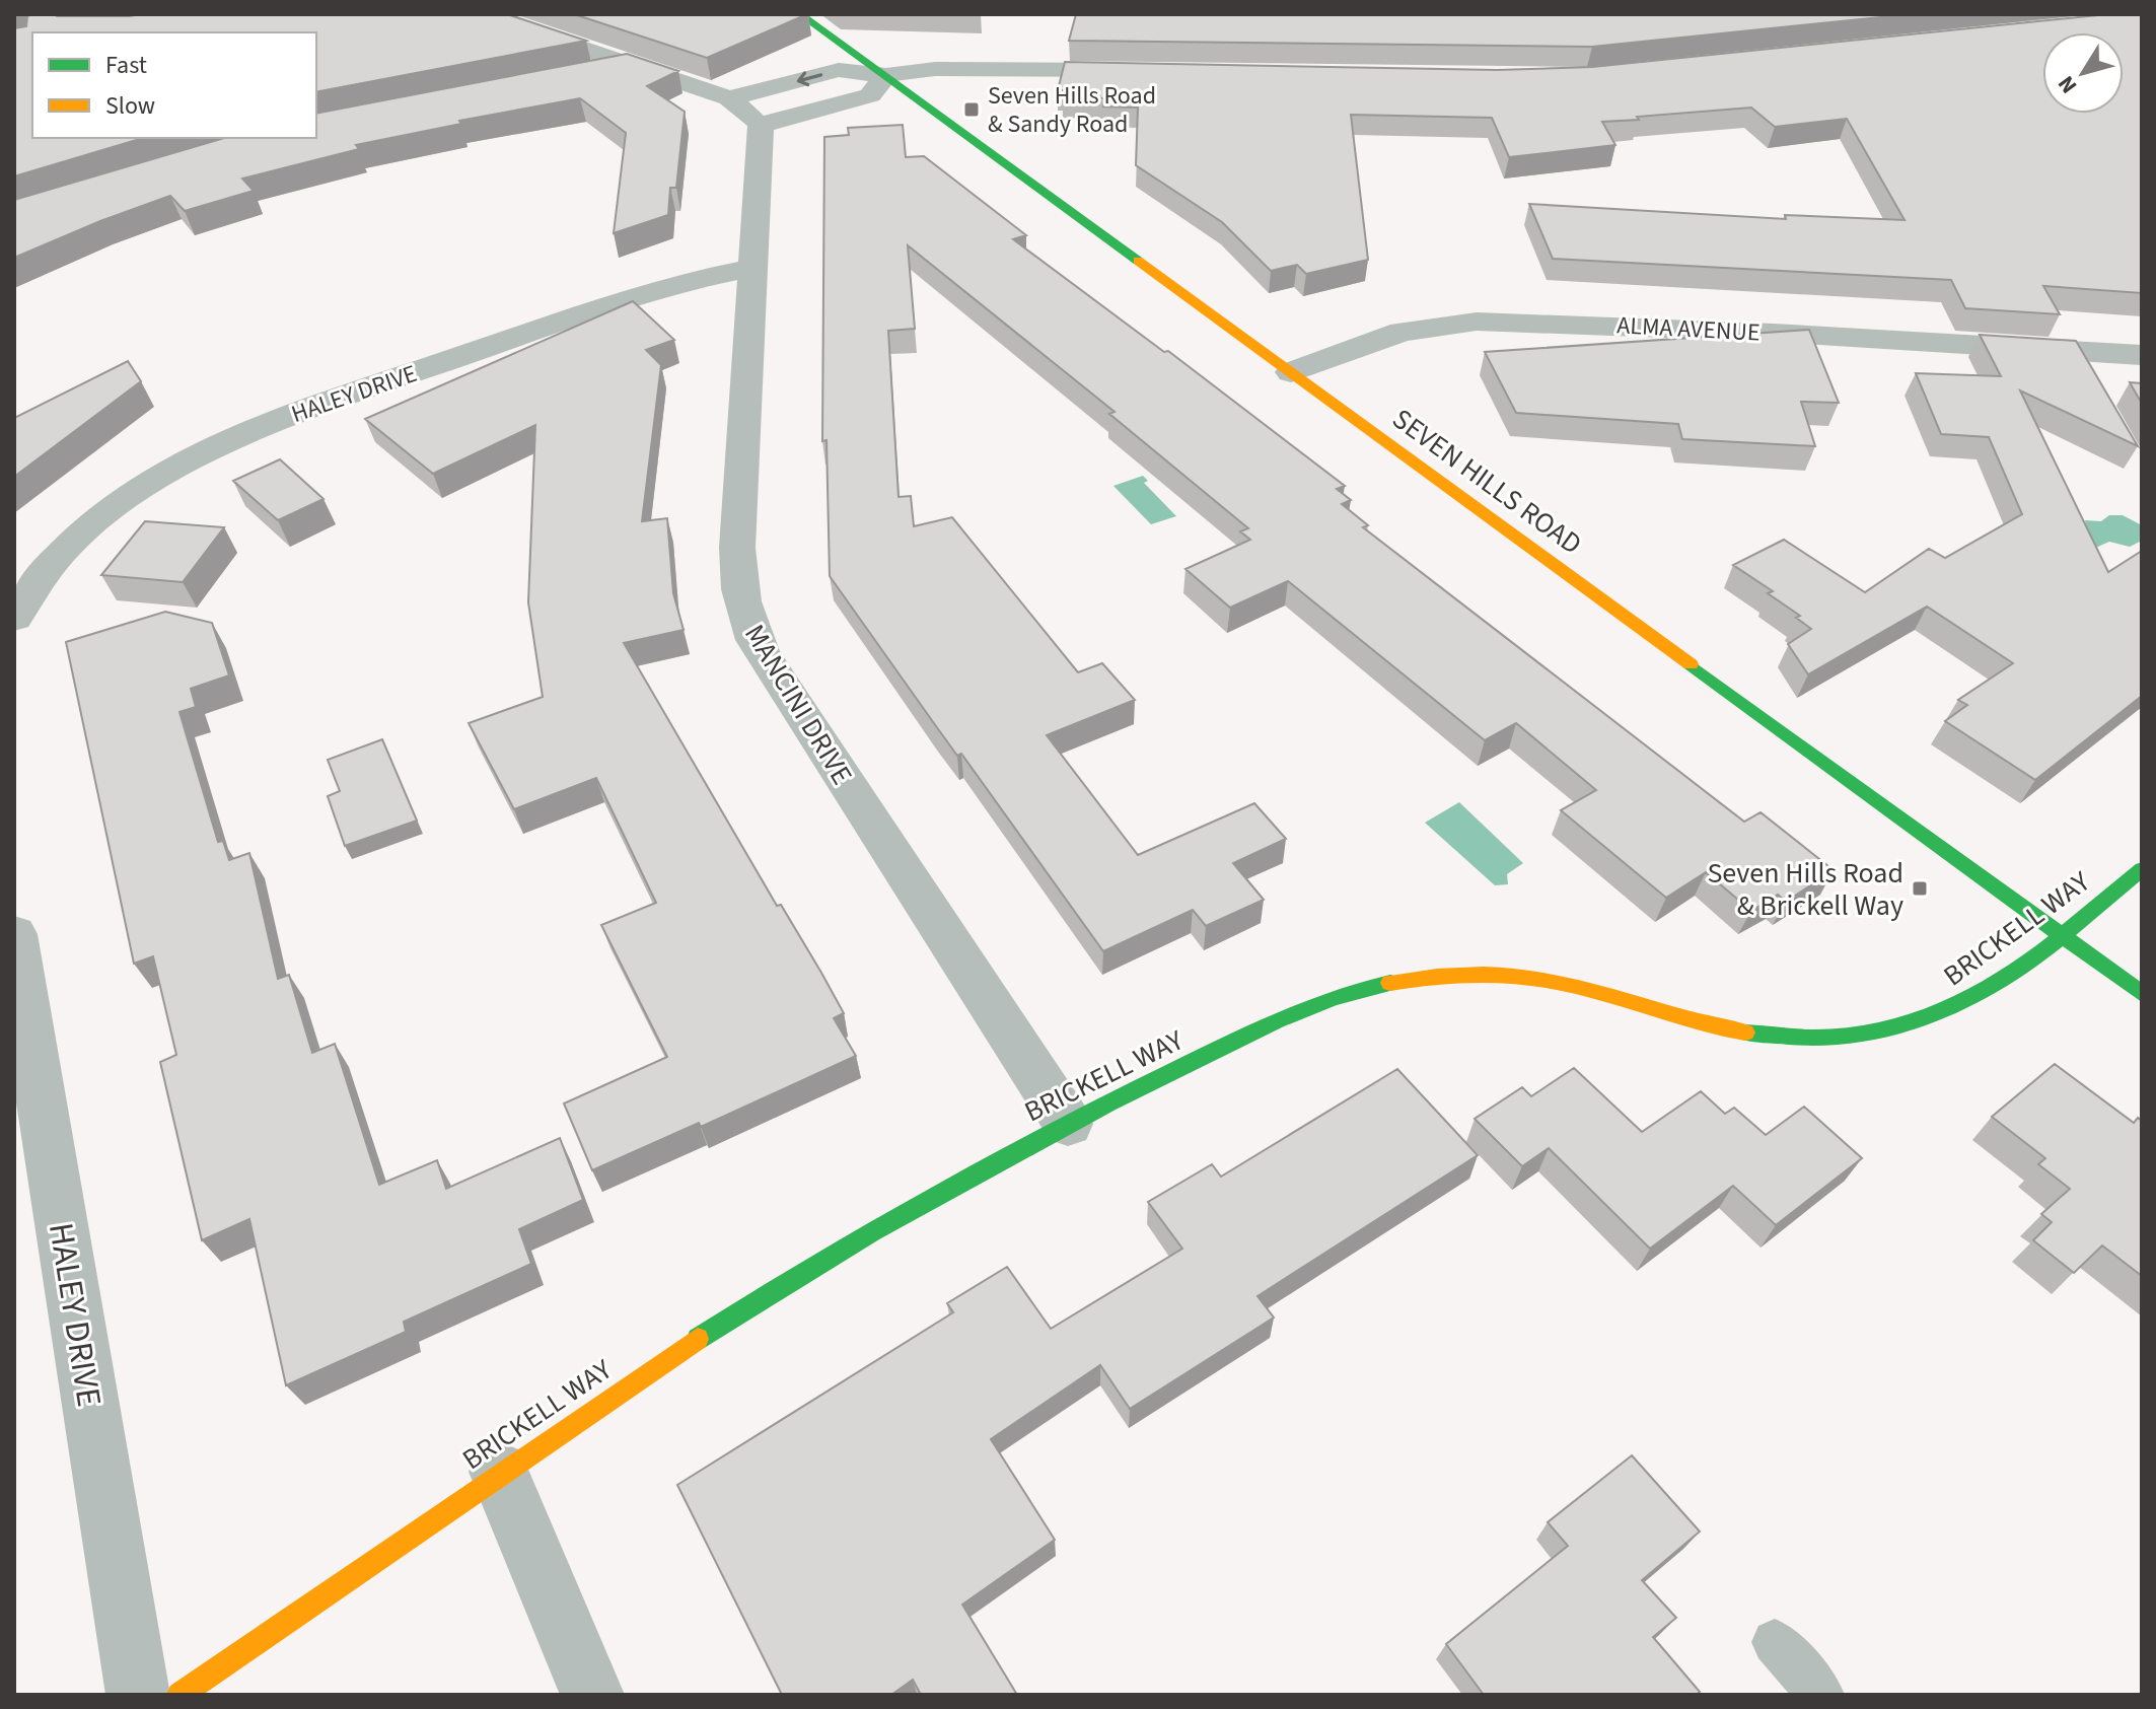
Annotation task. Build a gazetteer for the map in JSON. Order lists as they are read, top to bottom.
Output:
{
  "streets": {
    "street": [
      "ALMA AVENUE",
      "HALEY DRIVE",
      "SEVEN HILLS ROAD",
      "MANCINI DRIVE",
      "BRICKELL WAY"
    ]
  },
  "crossings": [
    ["ALMA AVENUE", "SEVEN HILLS ROAD"],
    ["HALEY DRIVE", "MANCINI DRIVE"],
    ["SEVEN HILLS ROAD", "BRICKELL WAY"],
    ["MANCINI DRIVE", "BRICKELL WAY"]
  ],
  "places": {
    "transit": ["Seven Hills Road & Sandy Road", "Seven Hills Road & Brickell Way"]
  },
  "legend": ["Fast", "Slow"],
  "north": "bottom left"
}
